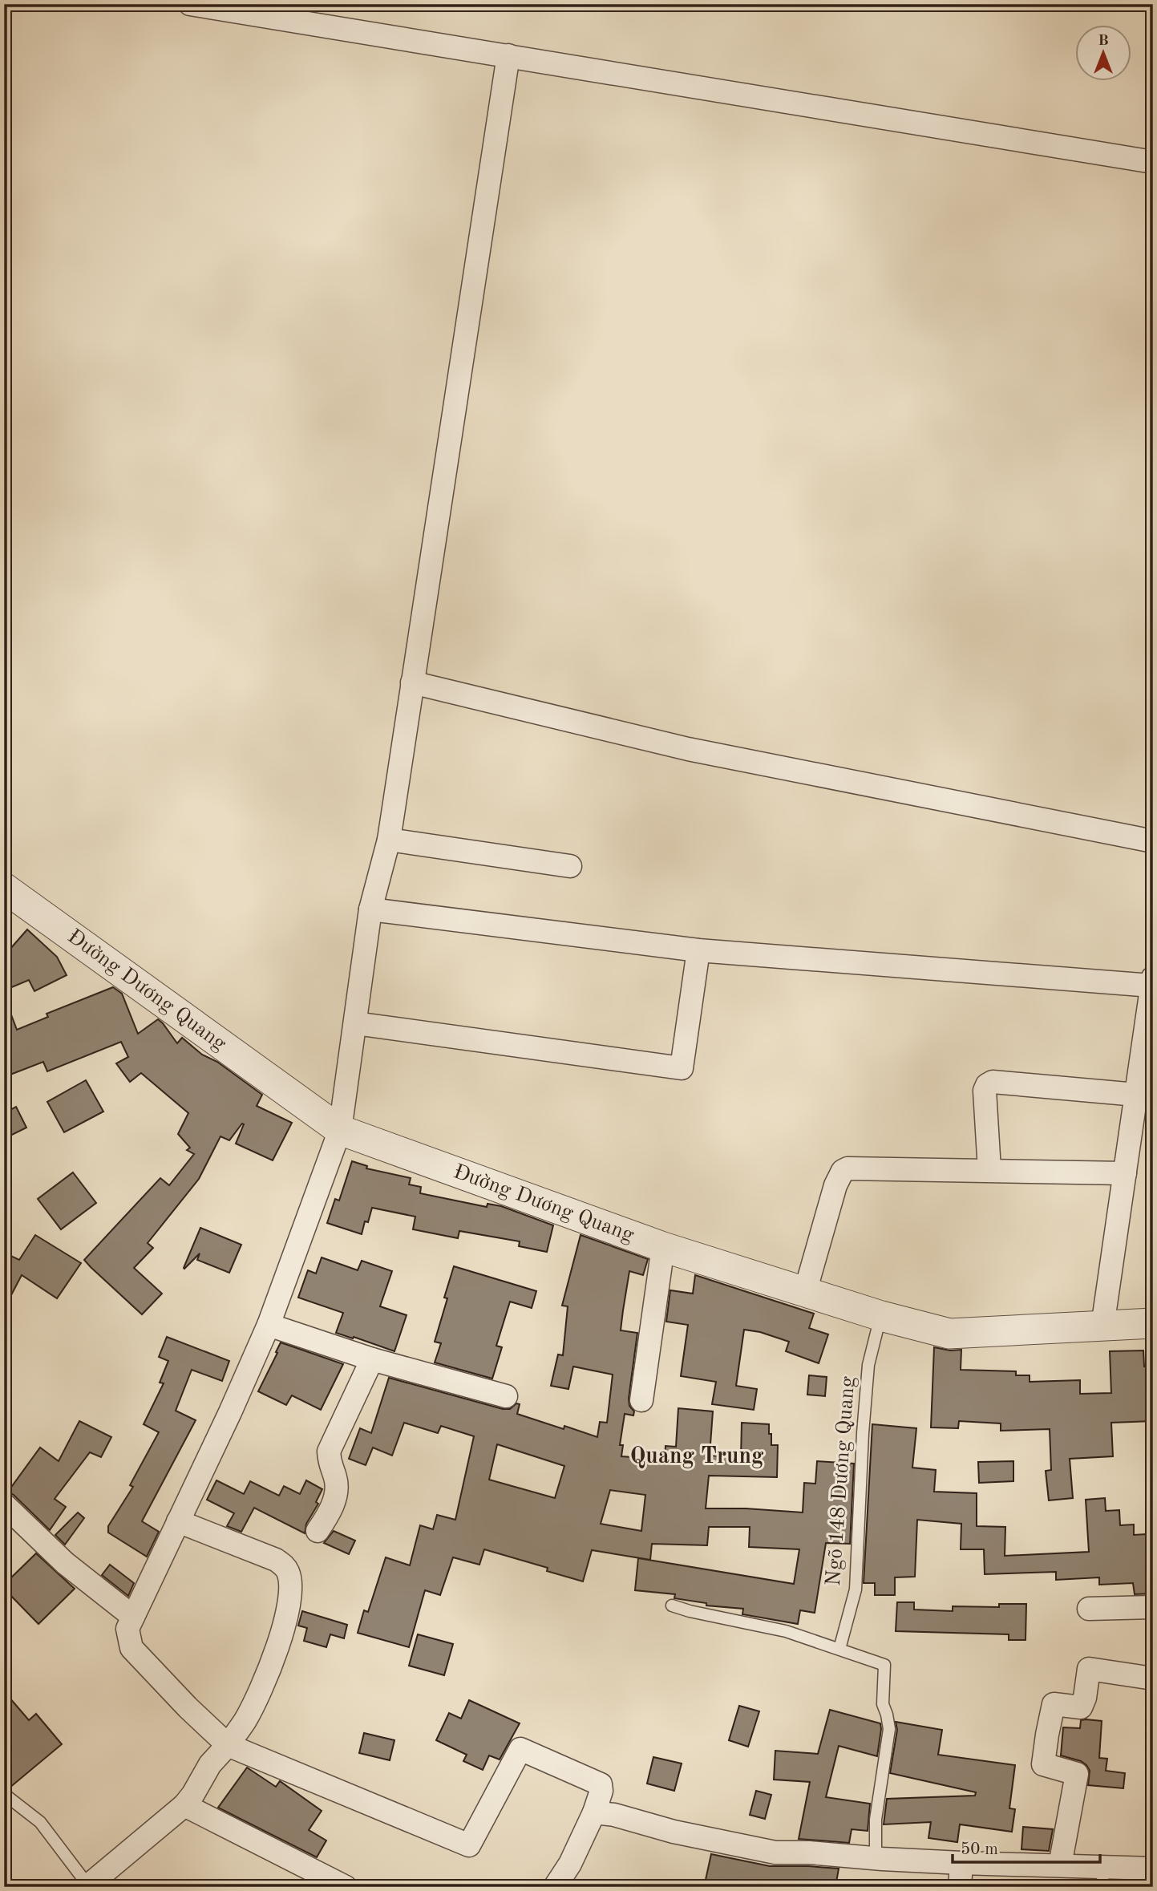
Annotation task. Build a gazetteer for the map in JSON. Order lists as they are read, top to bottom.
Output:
{
  "streets": {
    "street": ["Đường Dương Quang"],
    "lane": ["Ngõ 148 Dương Quang"]
  },
  "crossings": [
    ["Đường Dương Quang", "Ngõ 148 Dương Quang"]
  ],
  "districts": ["Quang Trung"],
  "scale_bar": "50 m",
  "north": "top"
}
